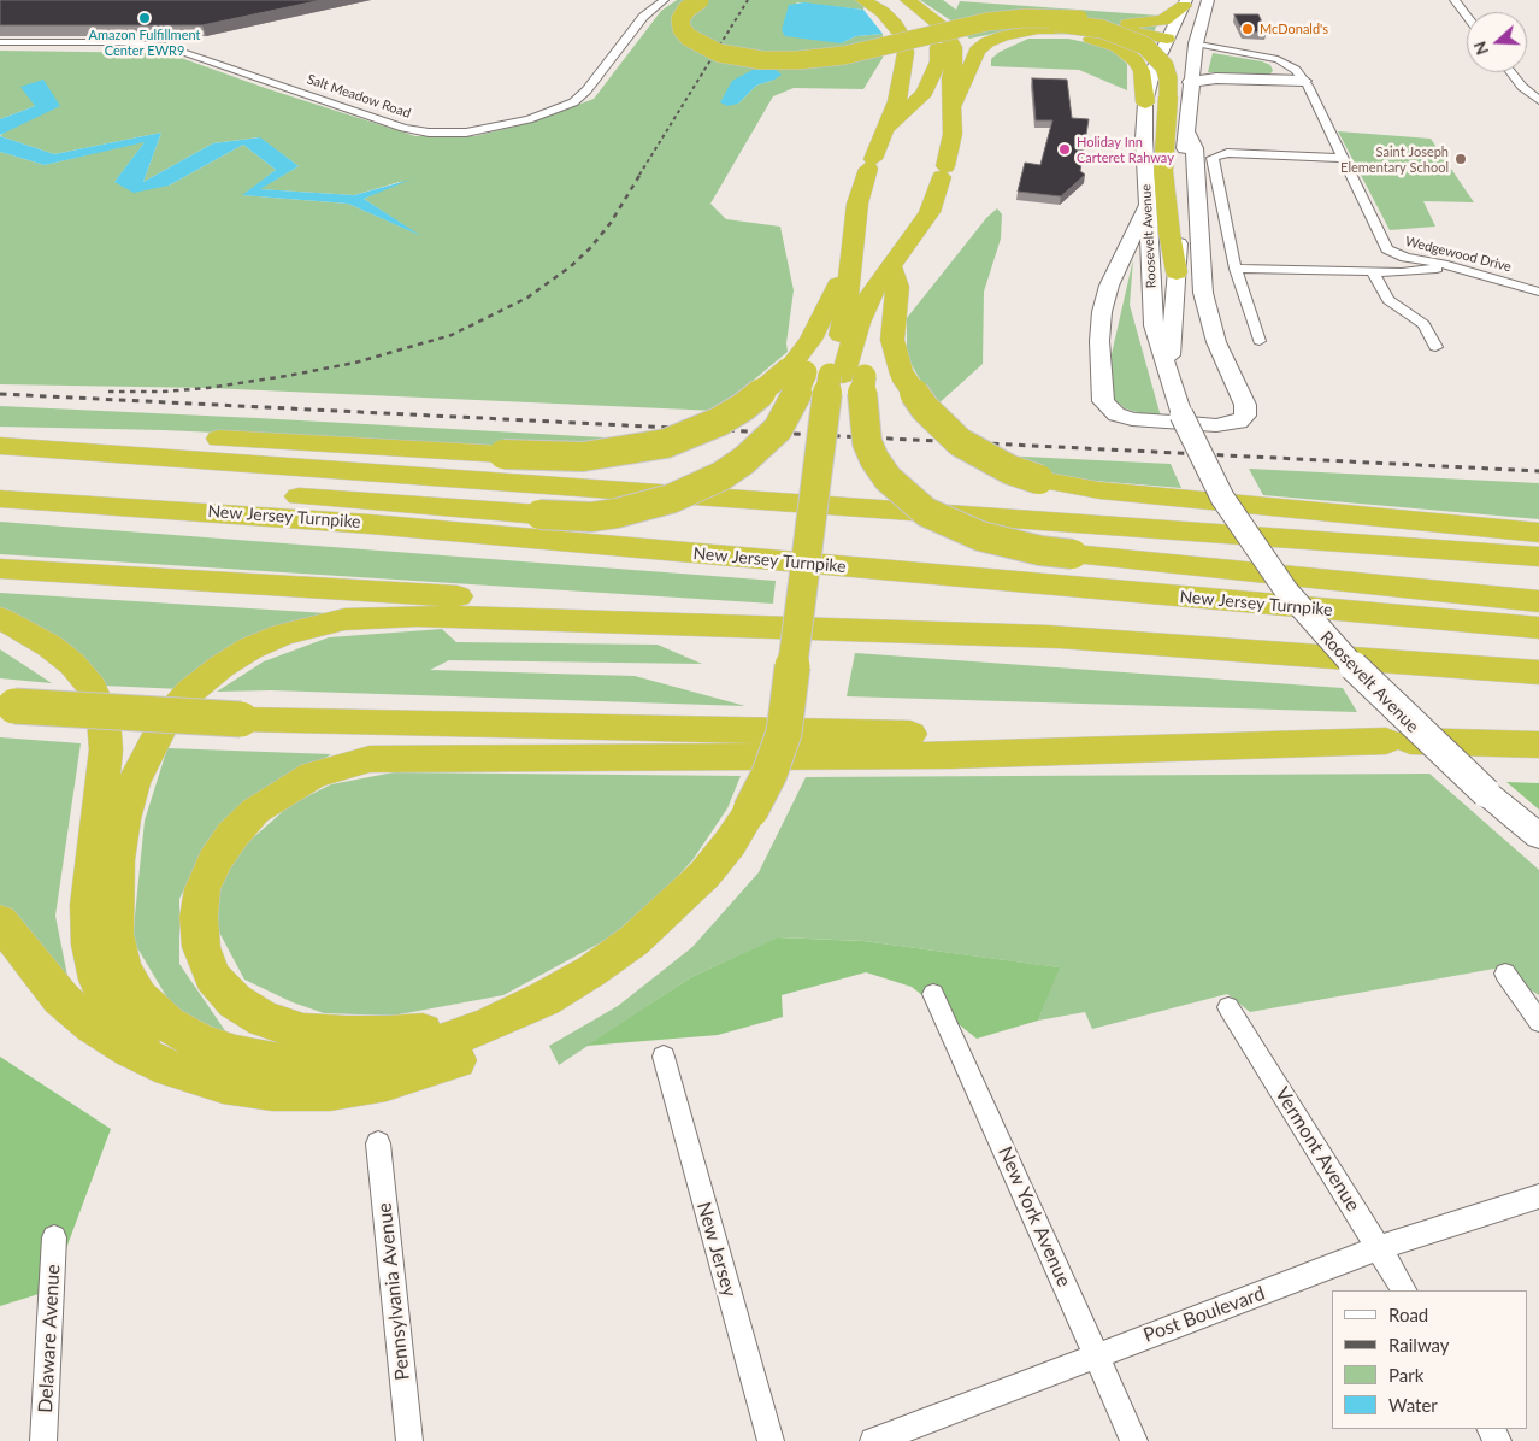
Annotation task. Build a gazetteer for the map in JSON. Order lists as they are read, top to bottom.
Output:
{
  "streets": {
    "highway": ["New Jersey Turnpike"],
    "main road": ["Roosevelt Avenue"],
    "street": [
      "Salt Meadow Road",
      "Wedgewood Drive",
      "Vermont Avenue",
      "New York Avenue",
      "New Jersey",
      "Pennsylvania Avenue",
      "Post Boulevard",
      "Delaware Avenue"
    ]
  },
  "crossings": [
    ["Roosevelt Avenue", "Wedgewood Drive"],
    ["Vermont Avenue", "Post Boulevard"],
    ["New York Avenue", "Post Boulevard"]
  ],
  "places": [
    "Amazon Fulfillment Center EWR9",
    "McDonald's",
    "Holiday Inn Carteret Rahway",
    "Saint Joseph Elementary School"
  ],
  "legend": [
    "Road",
    "Railway",
    "Park",
    "Water"
  ],
  "north": "left"
}
